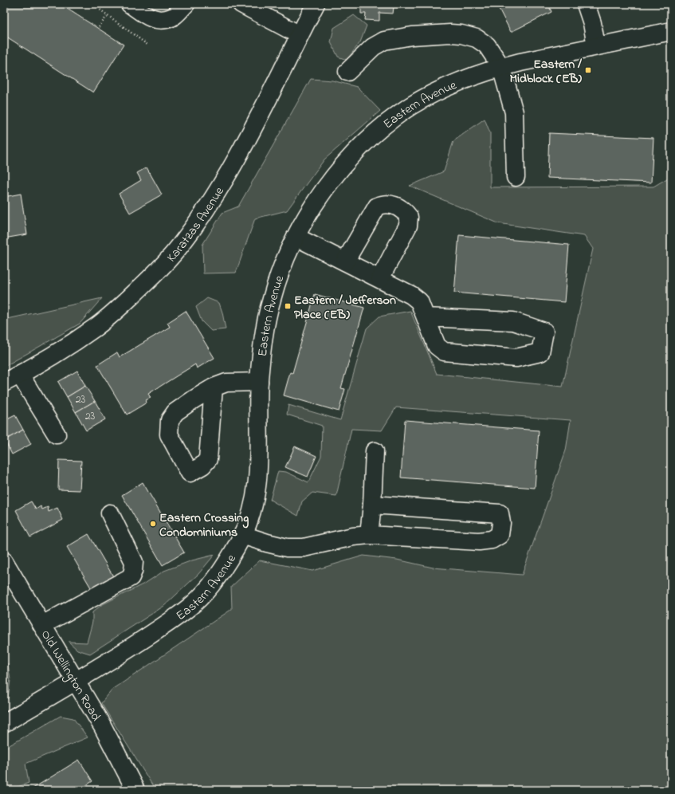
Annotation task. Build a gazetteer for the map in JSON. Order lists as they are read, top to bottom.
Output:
{
  "streets": {
    "street": ["Eastern Avenue", "Karatzas Avenue", "Old Wellington Road"]
  },
  "crossings": [
    ["Eastern Avenue", "Old Wellington Road"]
  ],
  "places": {
    "transit": ["Eastern / Midblock (EB)", "Eastern / Jefferson Place (EB)"],
    "other": ["Eastern Crossing Condominiums"]
  },
  "house_numbers": ["23", "23"]
}
